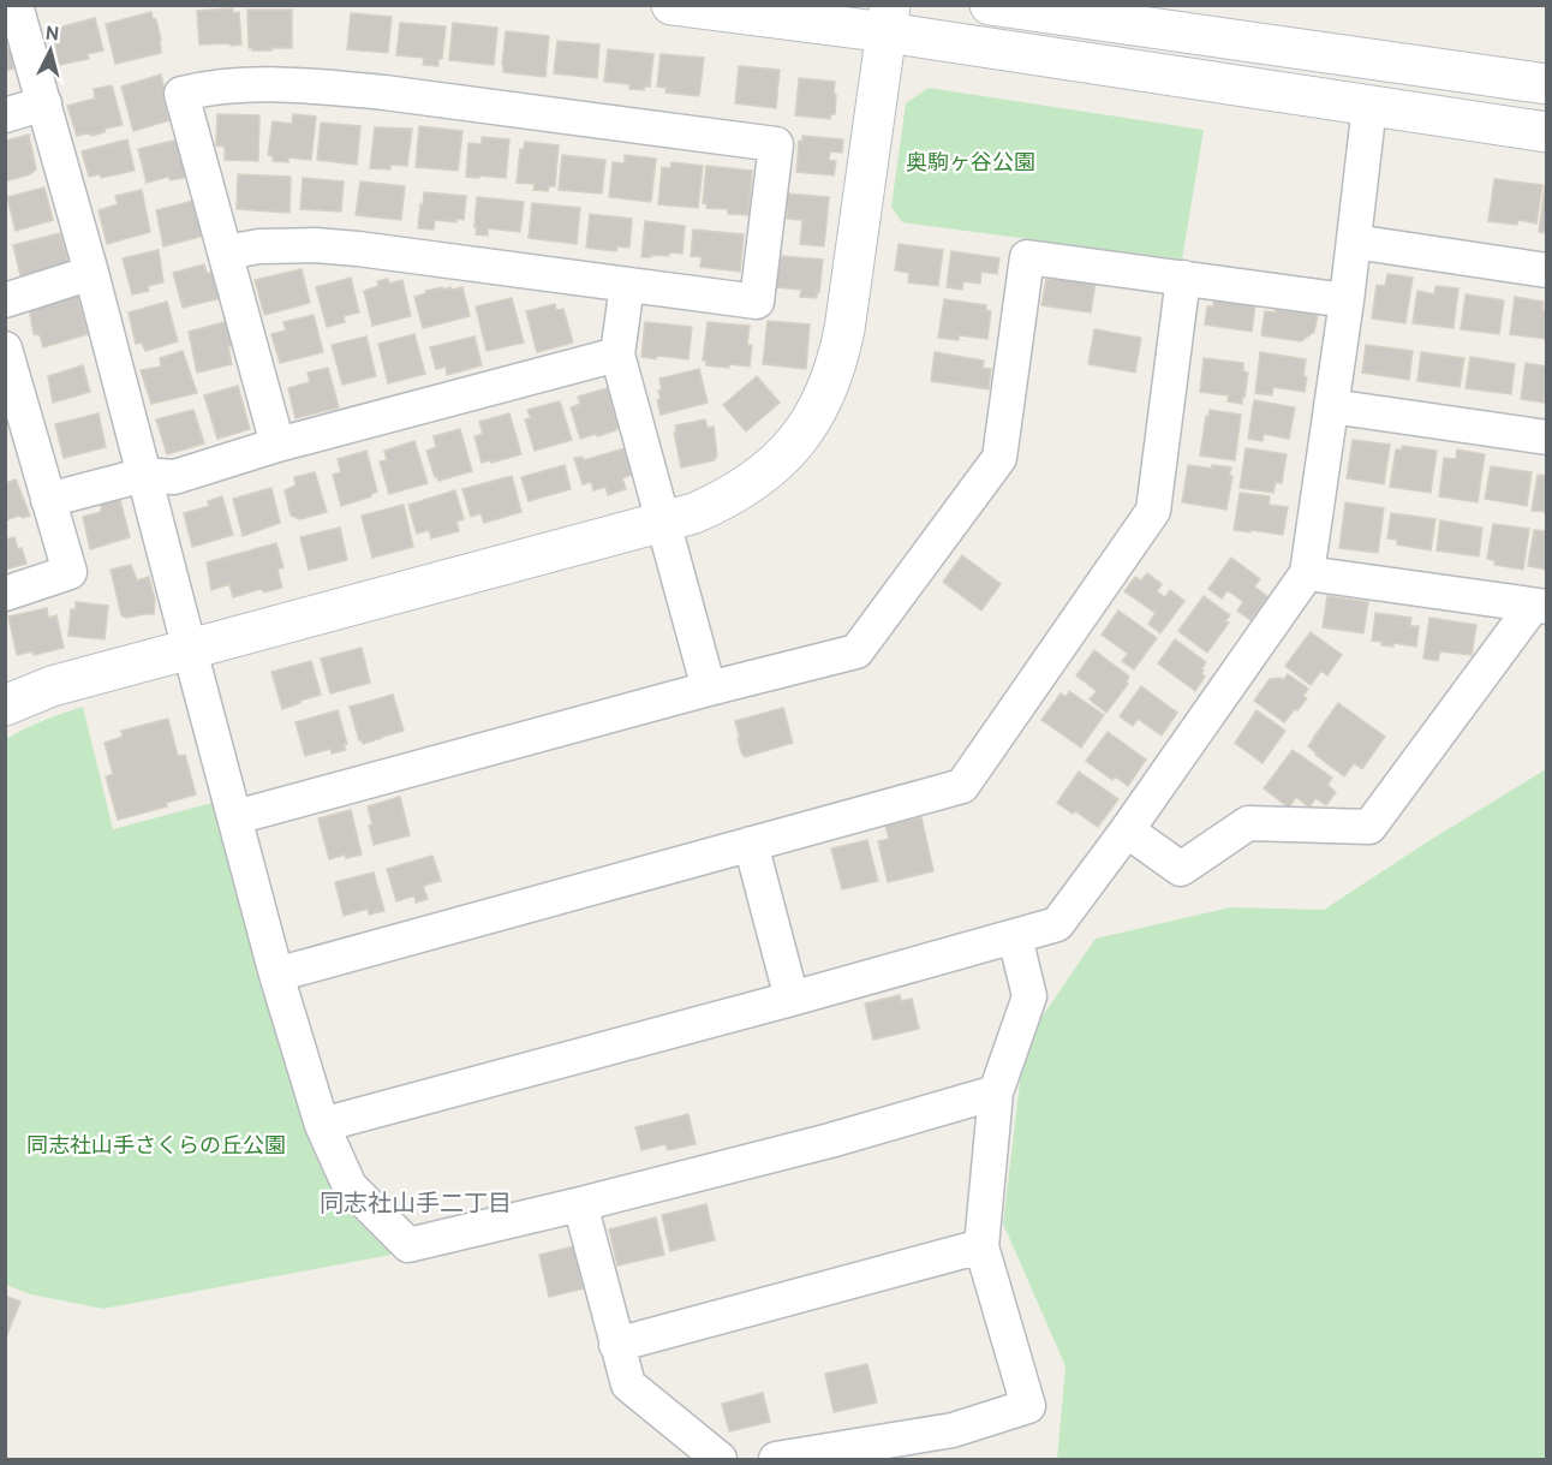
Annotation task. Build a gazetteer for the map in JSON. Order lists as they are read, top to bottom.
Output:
{
  "districts": ["同志社山手二丁目"],
  "parks": ["奥駒ヶ谷公園", "同志社山手さくらの丘公園"],
  "north": "top"
}
